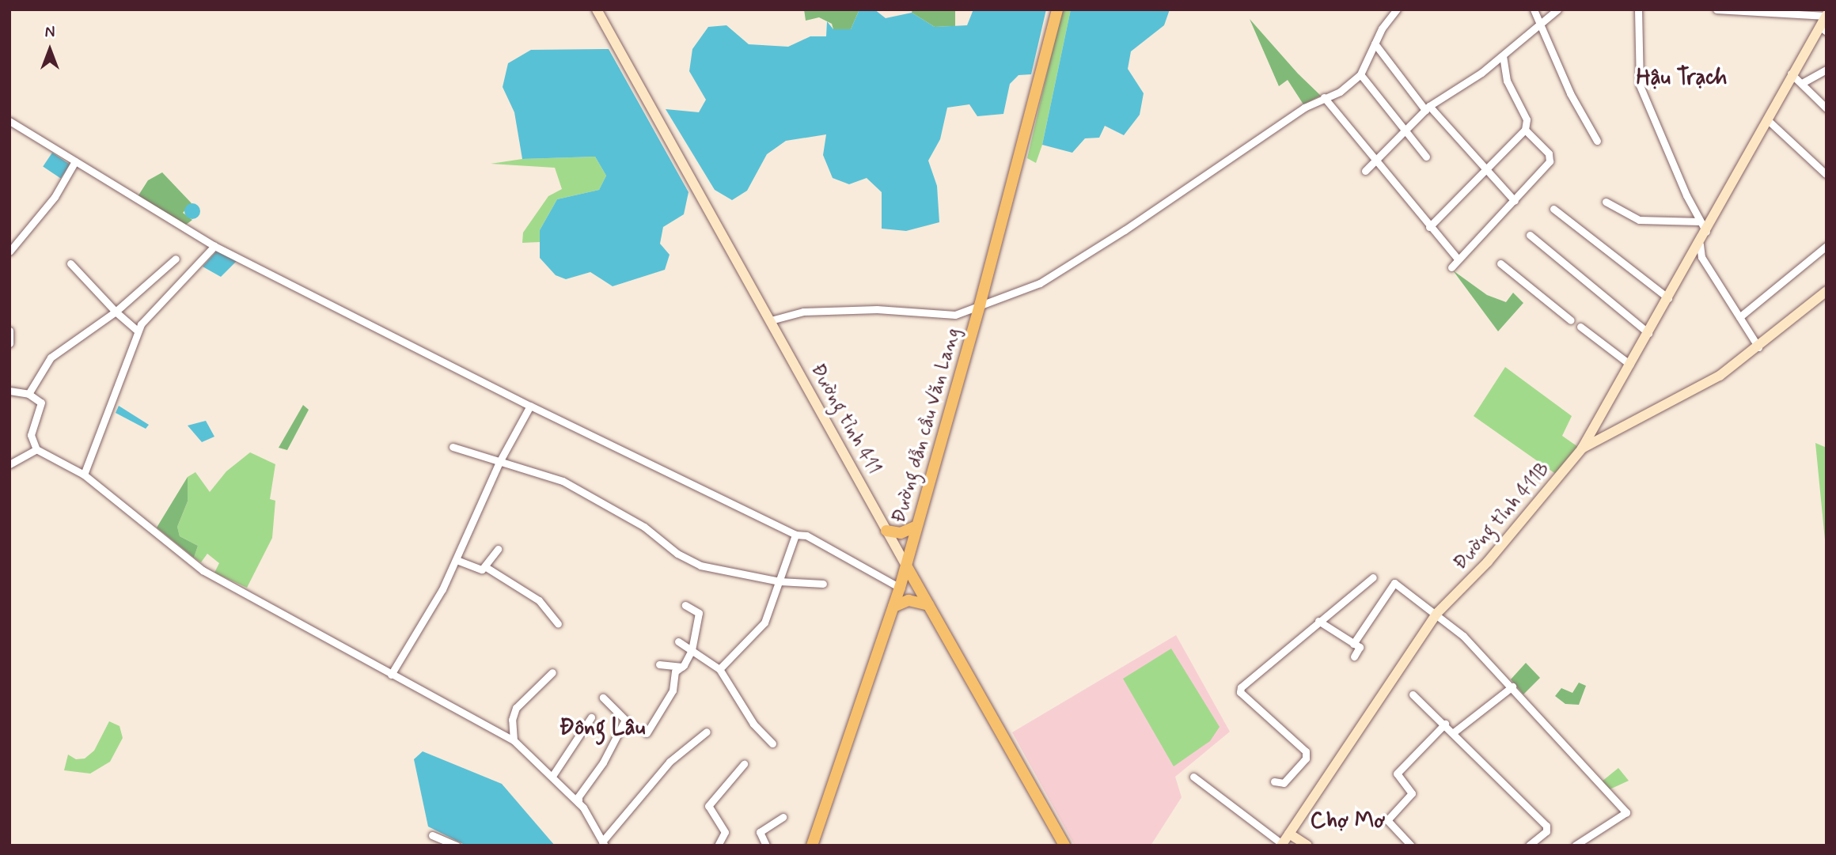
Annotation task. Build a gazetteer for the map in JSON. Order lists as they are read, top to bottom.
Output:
{
  "streets": {
    "main road": ["Đường tỉnh 411", "Đường dẫn cầu Văn Lang", "Đường tỉnh 411B"]
  },
  "crossings": [
    ["Đường tỉnh 411", "Đường dẫn cầu Văn Lang"]
  ],
  "districts": ["Hậu Trạch", "Đông Lâu", "Chợ Mơ"],
  "north": "top"
}
